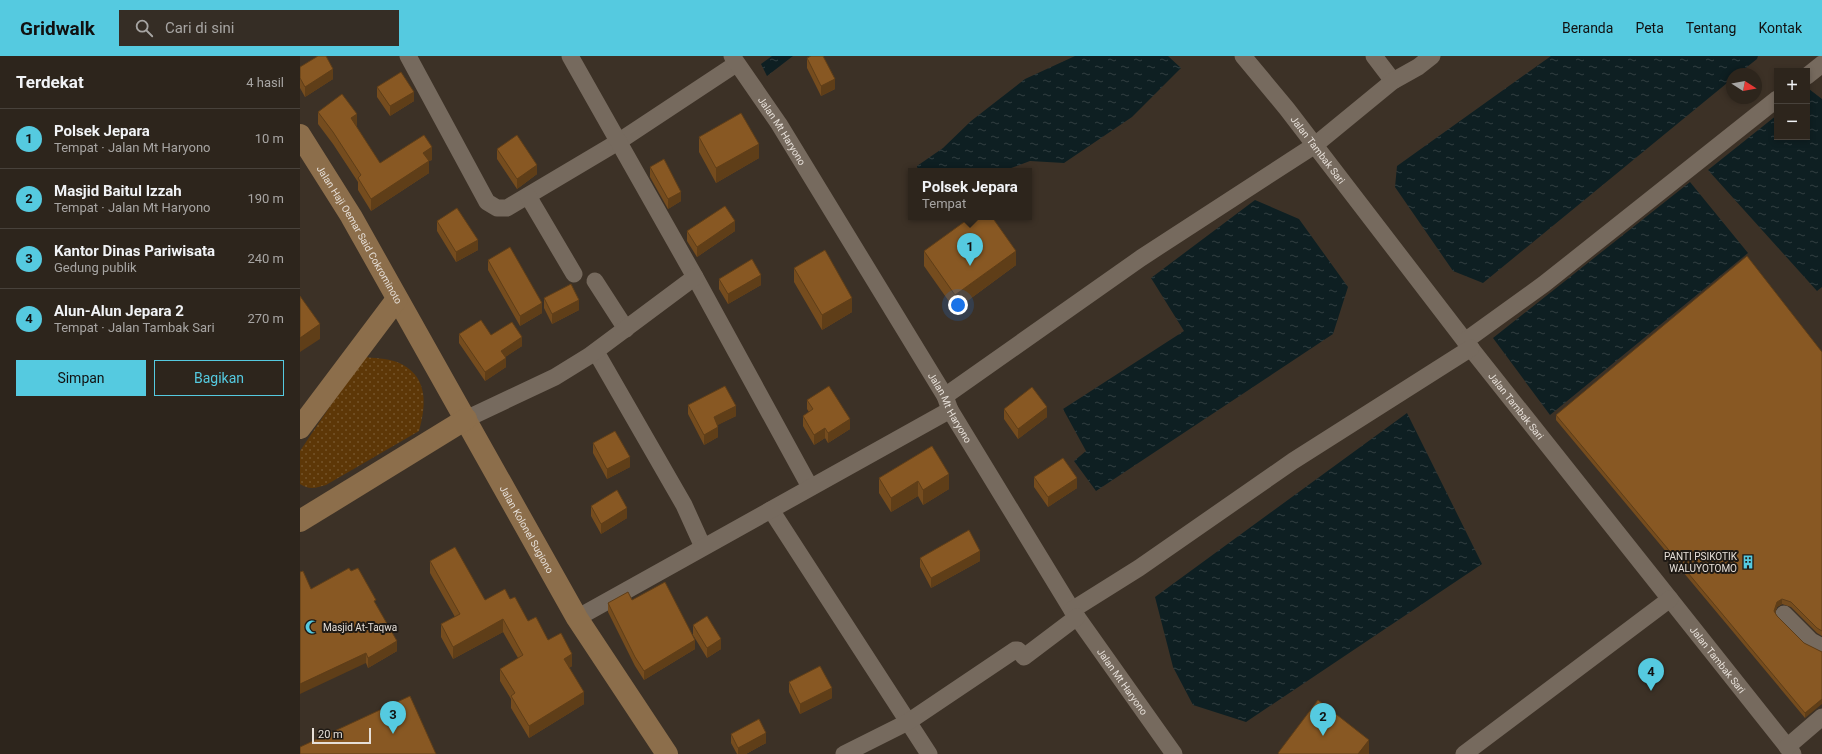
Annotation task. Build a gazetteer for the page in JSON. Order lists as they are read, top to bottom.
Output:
{
  "streets": {
    "main road": ["Jalan Haji Oemar Said Cokrominoto", "Jalan Kolonel Sugiono"],
    "street": ["Jalan Mt Haryono", "Jalan Tambak Sari"]
  },
  "crossings": [
    ["Jalan Haji Oemar Said Cokrominoto", "Jalan Kolonel Sugiono"]
  ],
  "places": {
    "building": ["PANTI PSIKOTIK WALUYOTOMO"],
    "mosque": ["Masjid At-Taqwa"]
  },
  "scale_bar": "20 m",
  "north": "right",
  "page": {
    "header": "Gridwalk",
    "search": "Cari di sini",
    "nav": [
      "Beranda",
      "Peta",
      "Tentang",
      "Kontak"
    ],
    "heading": ["Terdekat", "4 hasil"],
    "map_buttons": ["+", "−"],
    "list": [
      {
        "mark": "1",
        "name": "Polsek Jepara",
        "note": "Tempat · Jalan Mt Haryono",
        "value": "10 m"
      },
      {
        "mark": "2",
        "name": "Masjid Baitul Izzah",
        "note": "Tempat · Jalan Mt Haryono",
        "value": "190 m"
      },
      {
        "mark": "3",
        "name": "Kantor Dinas Pariwisata",
        "note": "Gedung publik",
        "value": "240 m"
      },
      {
        "mark": "4",
        "name": "Alun-Alun Jepara 2",
        "note": "Tempat · Jalan Tambak Sari",
        "value": "270 m"
      }
    ],
    "popup": ["Polsek Jepara", "Tempat"],
    "pins": [
      "1",
      "4",
      "3",
      "2"
    ],
    "buttons": ["Simpan", "Bagikan"],
    "scale": "20 m"
  }
}
